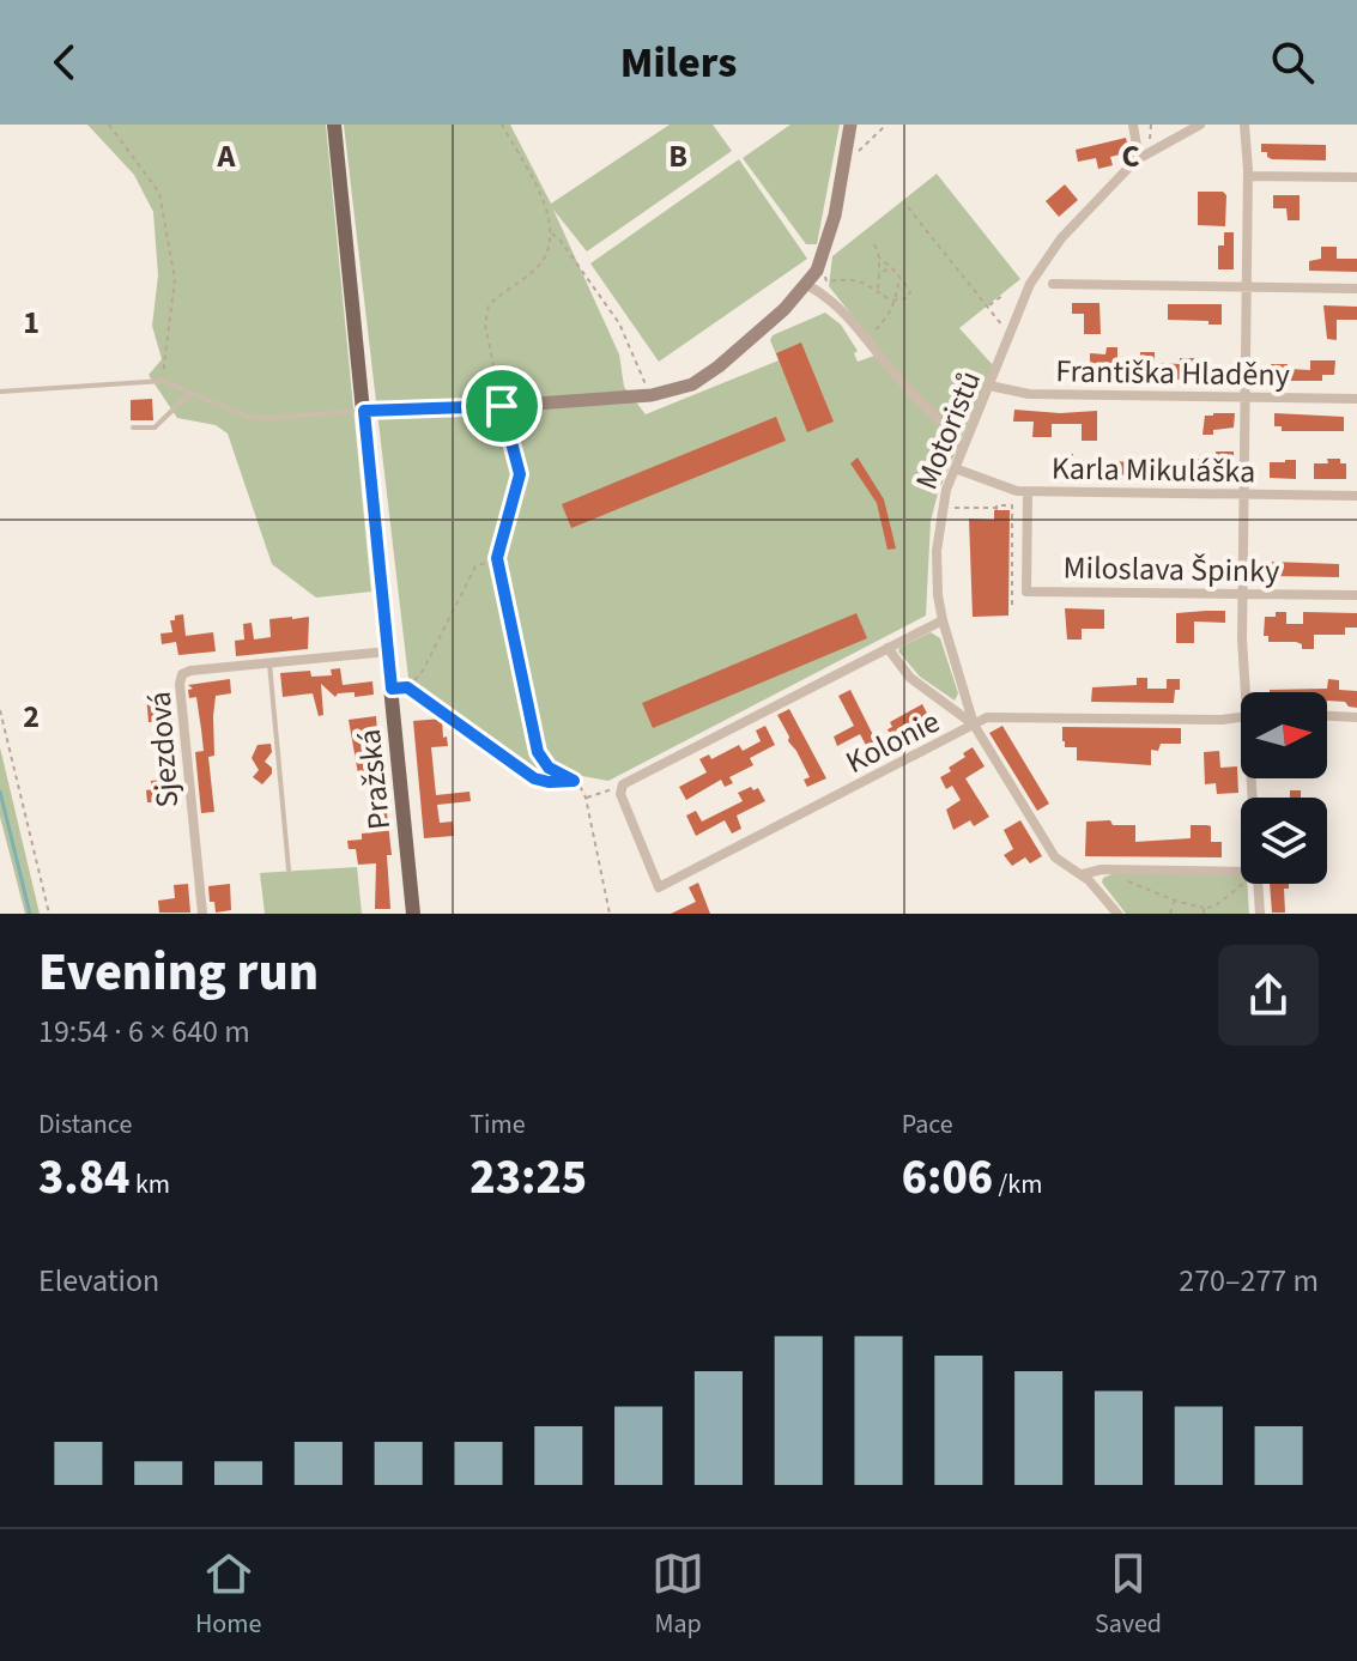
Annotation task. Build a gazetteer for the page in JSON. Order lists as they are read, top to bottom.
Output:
{
  "streets": {
    "main road": ["Pražská"],
    "street": [
      "Františka Hladěny",
      "Motoristů",
      "Karla Mikuláška",
      "Miloslava Špinky",
      "Kolonie",
      "Sjezdová"
    ]
  },
  "crossings": [
    ["Františka Hladěny", "Motoristů"],
    ["Motoristů", "Karla Mikuláška"],
    ["Motoristů", "Kolonie"],
    ["Karla Mikuláška", "Miloslava Špinky"],
    ["Sjezdová", "Pražská"]
  ],
  "north": "right",
  "page": {
    "header": "Milers",
    "heading": ["Evening run", "19:54 · 6 × 640 m"],
    "stats": [
      ["Distance", "3.84 km"],
      ["Time", "23:25"],
      ["Pace", "6:06 /km"]
    ],
    "chart": ["Elevation", "270–277 m"],
    "tabs": ["Home", "Map", "Saved"]
  },
  "grid": {
    "columns": ["A", "B", "C"],
    "rows": ["1", "2"]
  }
}
